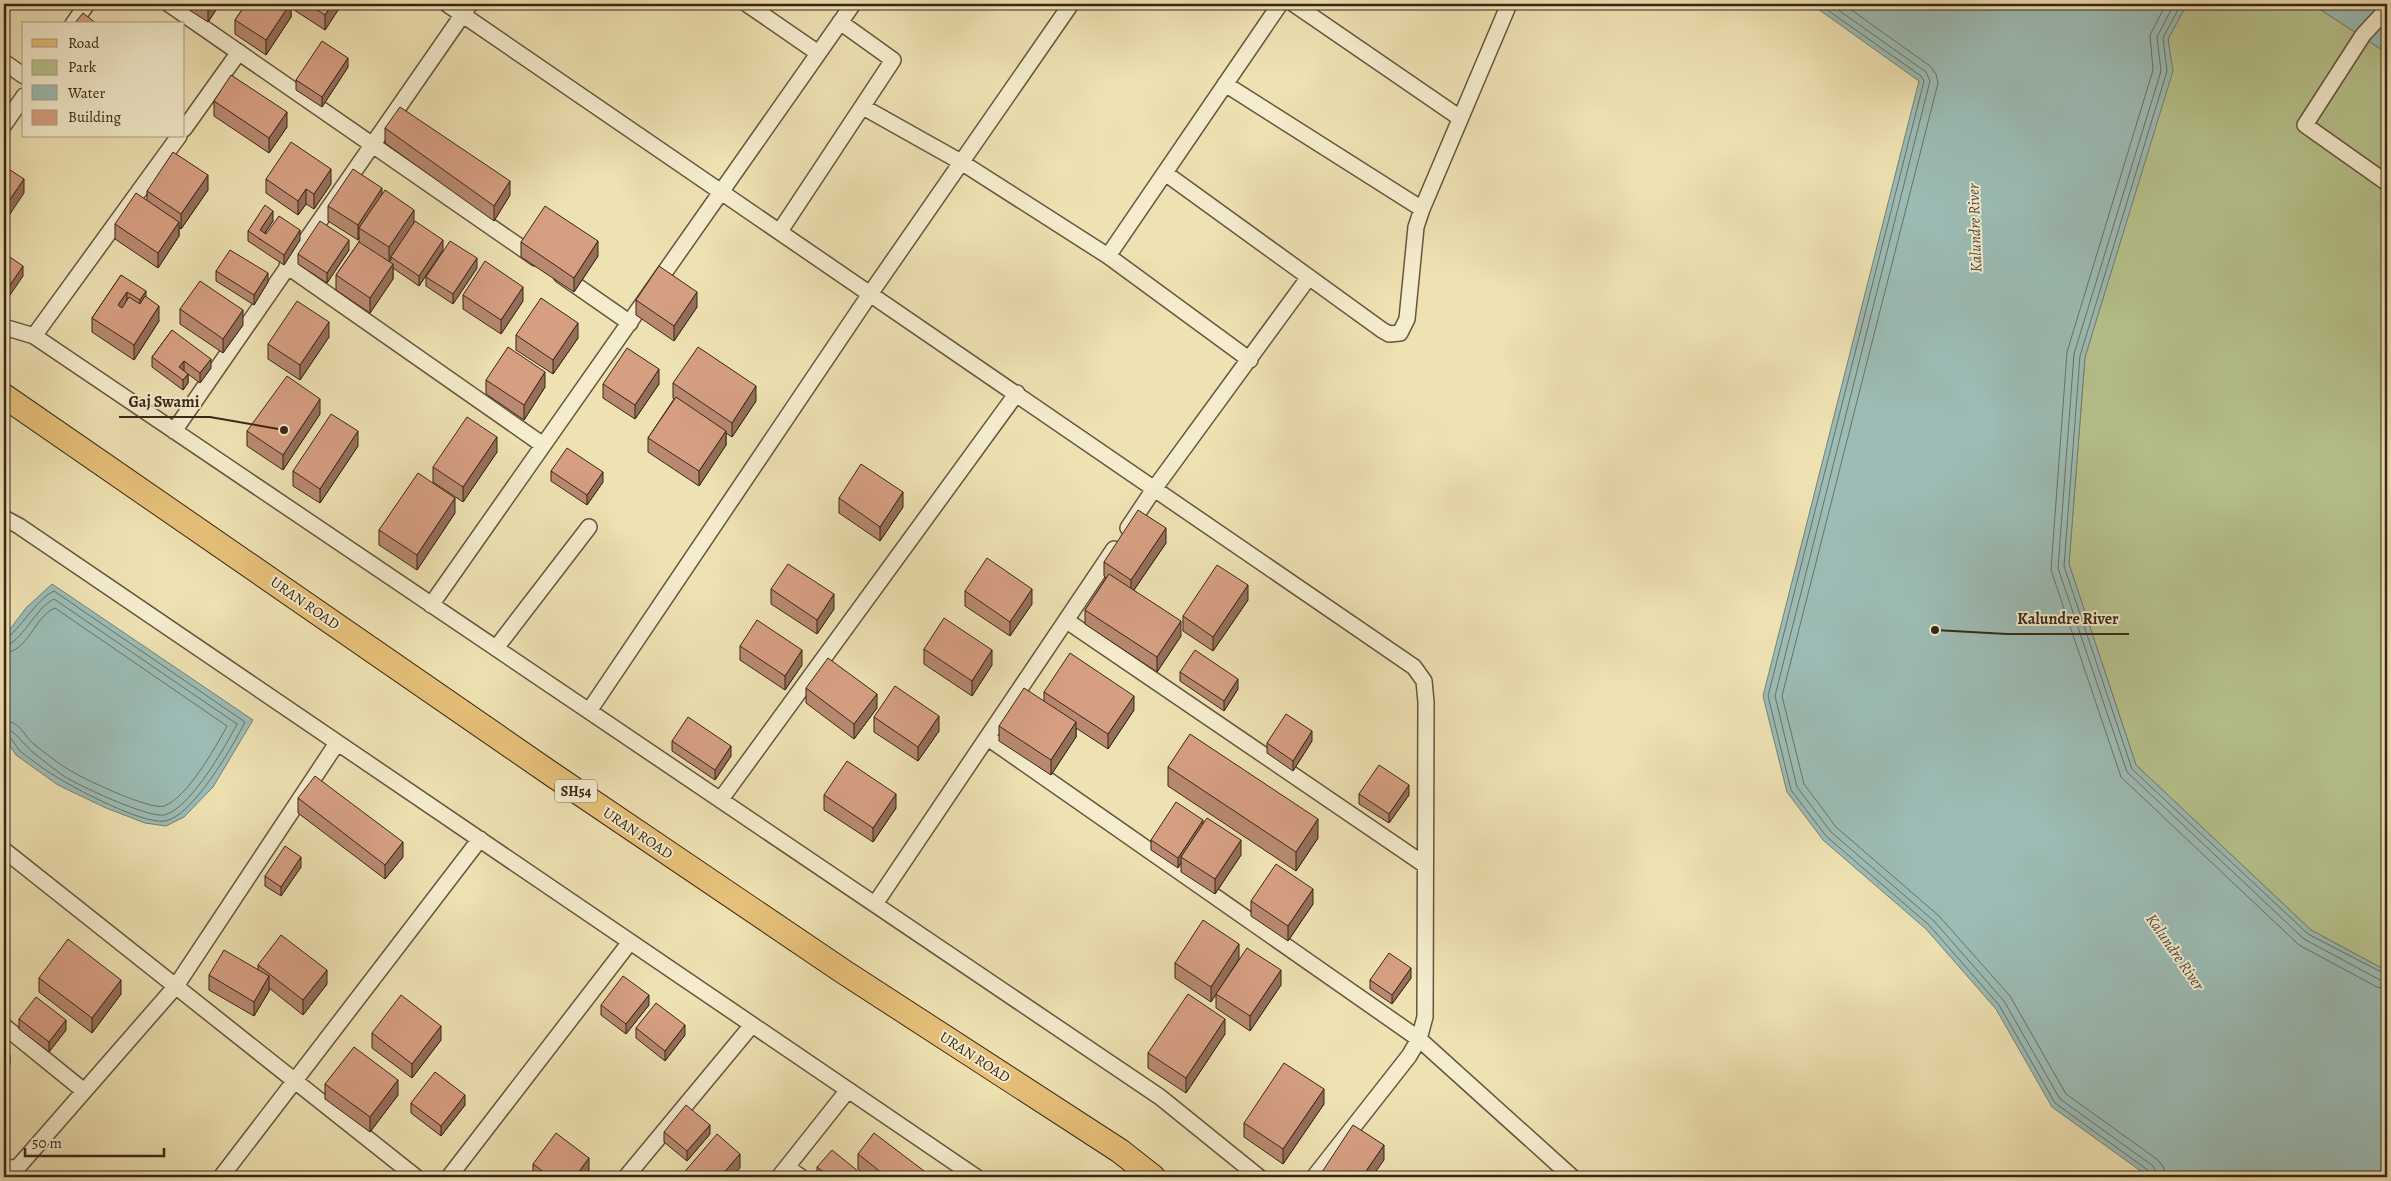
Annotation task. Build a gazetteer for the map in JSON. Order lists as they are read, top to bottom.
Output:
{
  "streets": {
    "main road": ["URAN ROAD", "SH54"]
  },
  "water": ["Kalundre River"],
  "places": ["Gaj Swami", "Kalundre River"],
  "legend": [
    "Road",
    "Park",
    "Water",
    "Building"
  ],
  "scale_bar": "50 m"
}
